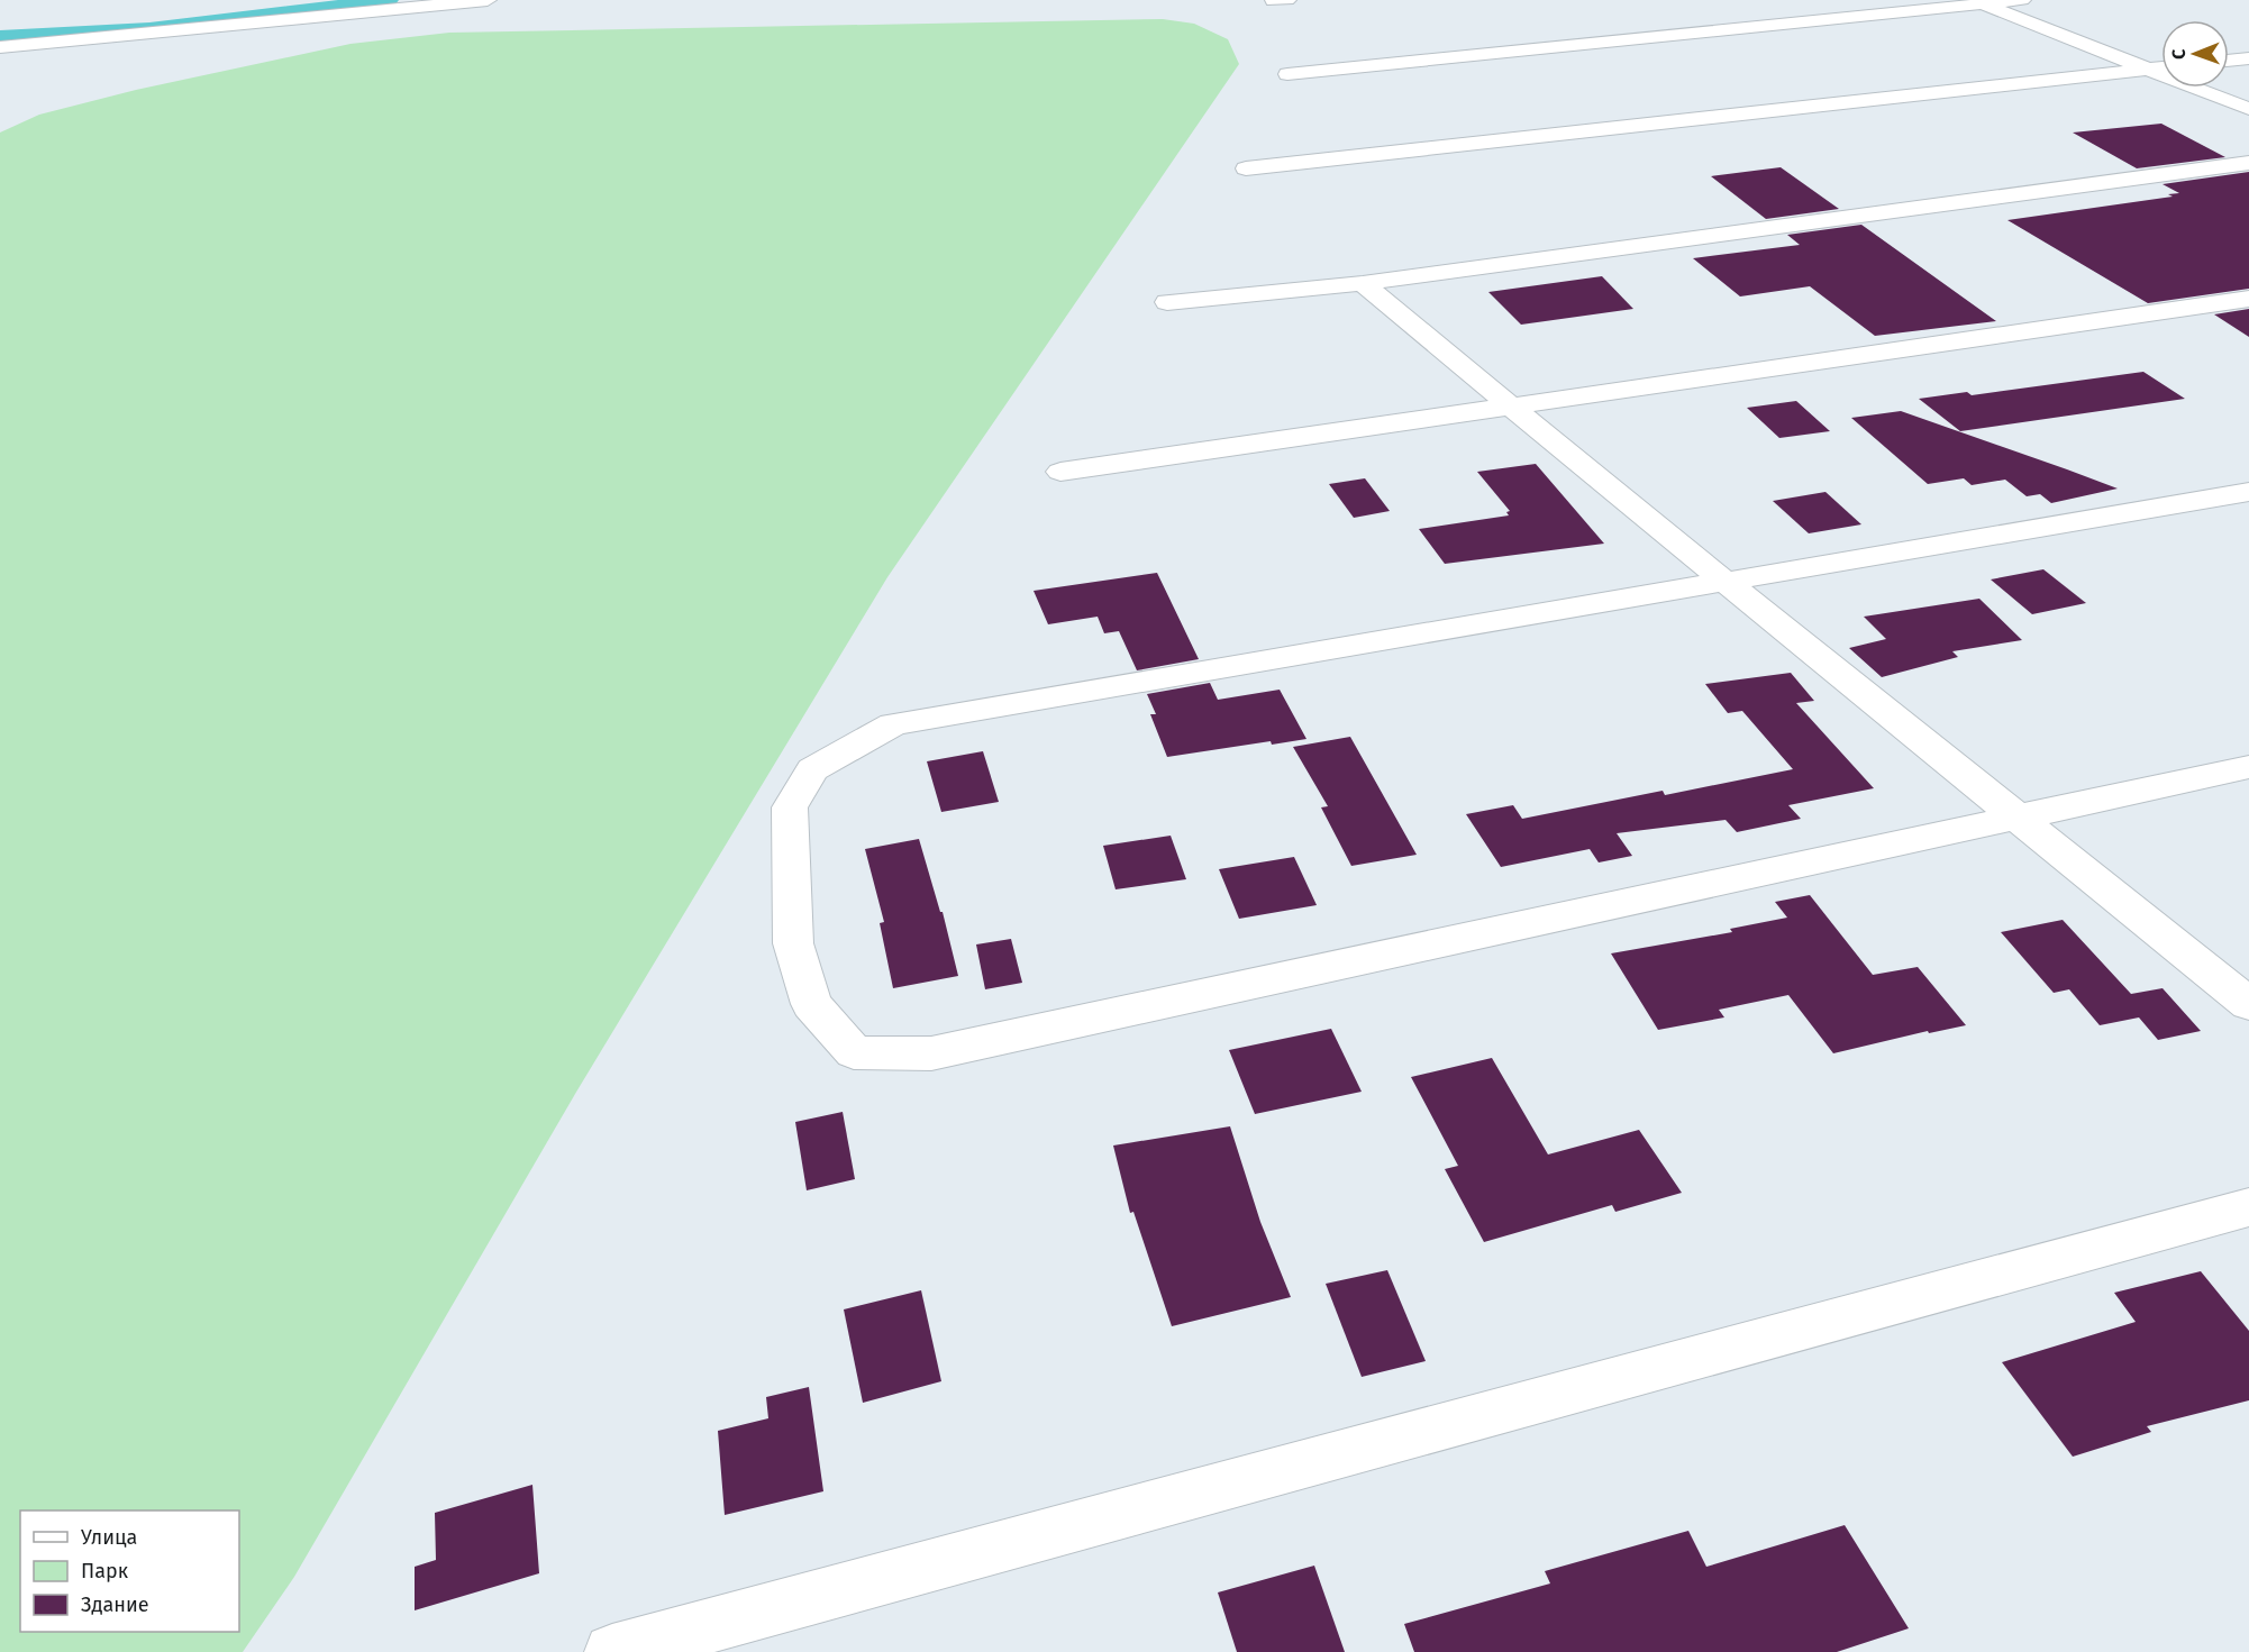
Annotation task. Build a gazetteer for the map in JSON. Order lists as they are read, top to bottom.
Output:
{
  "legend": ["Улица", "Парк", "Здание"],
  "north": "left"
}
